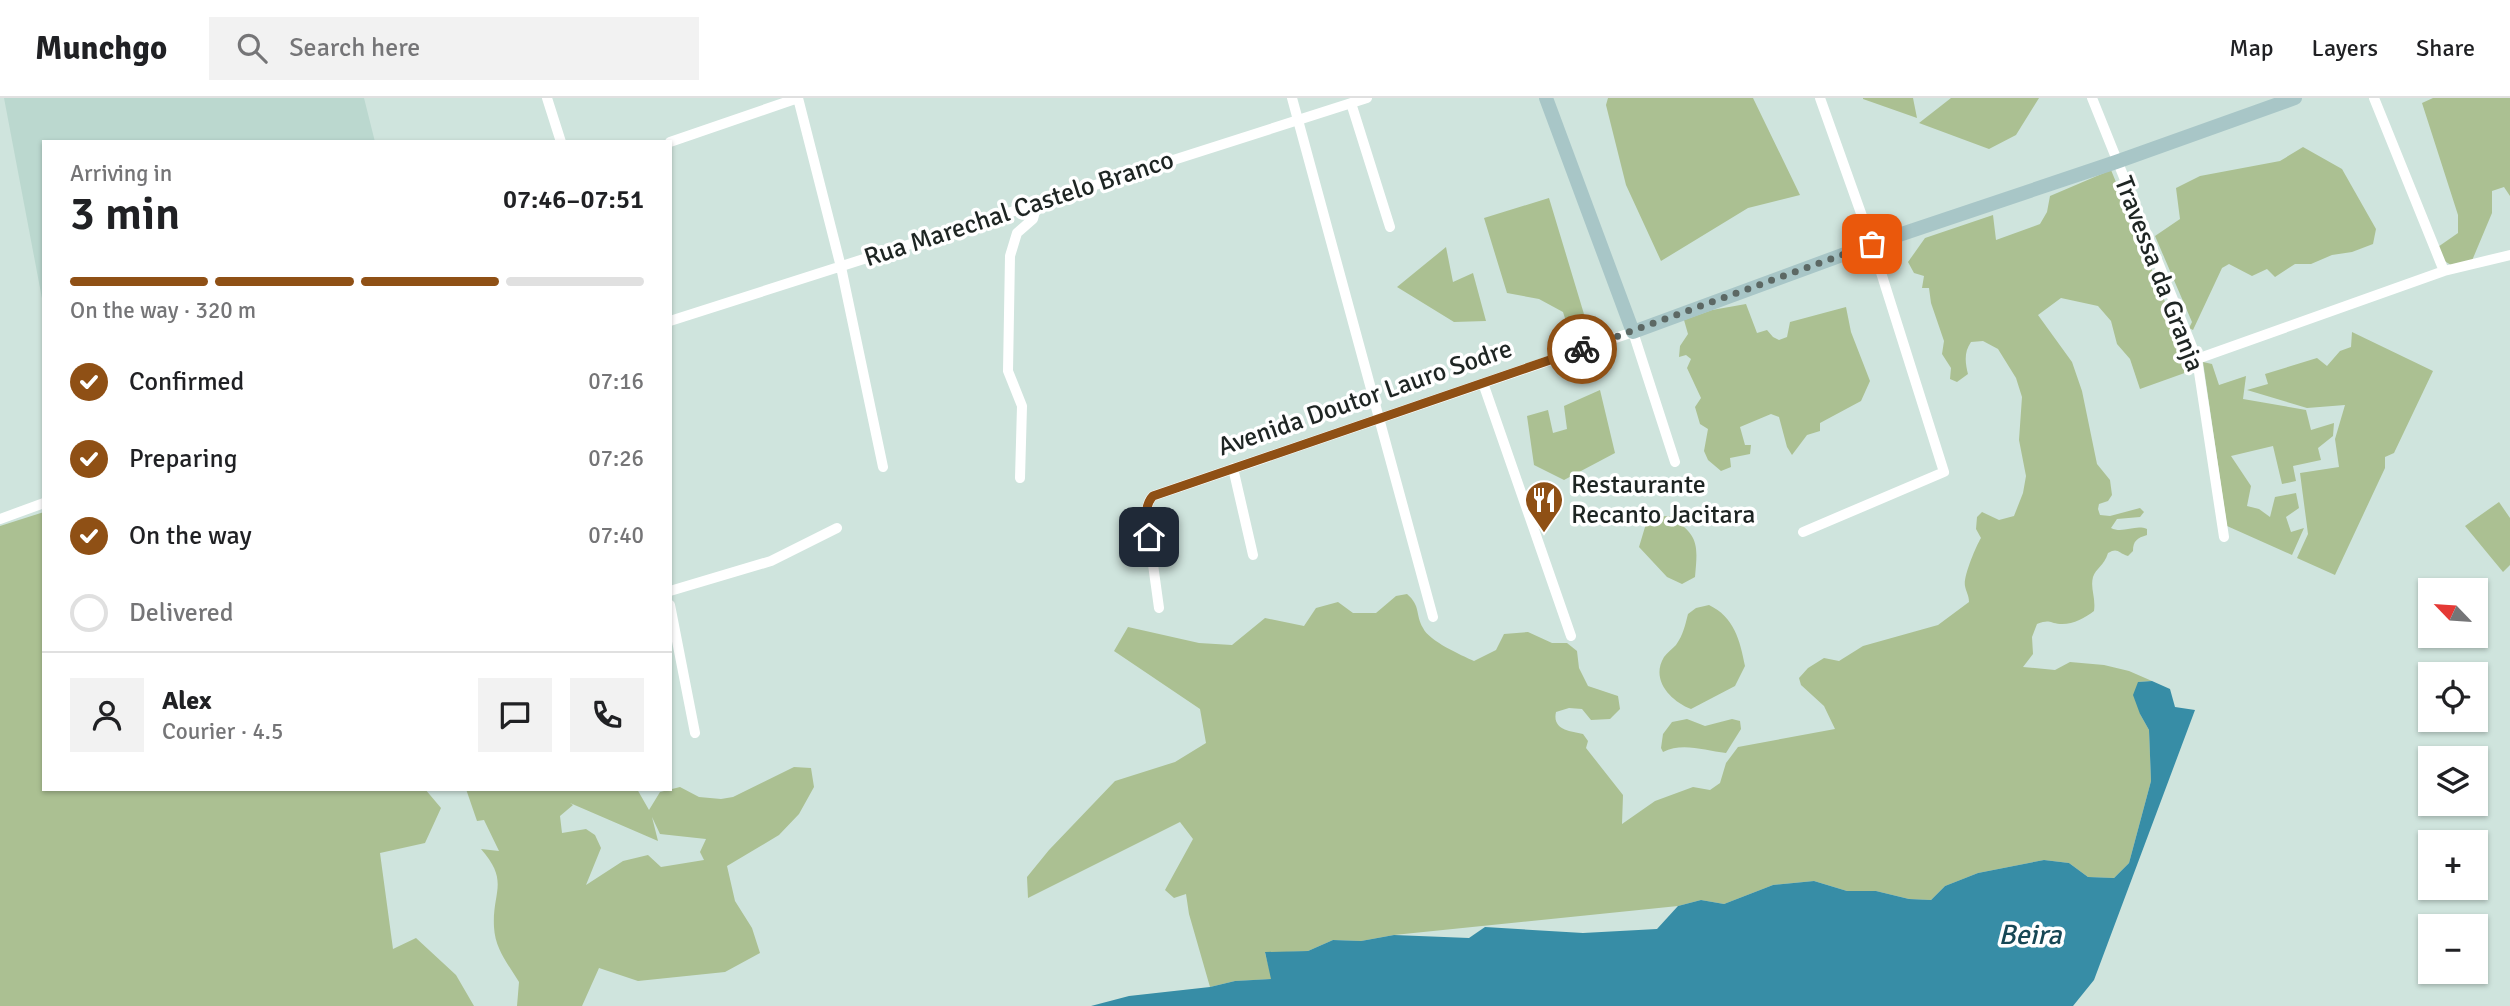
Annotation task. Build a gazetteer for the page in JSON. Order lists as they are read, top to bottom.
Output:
{
  "streets": {
    "street": ["Rua Marechal Castelo Branco", "Travessa da Granja", "Avenida Doutor Lauro Sodre"]
  },
  "crossings": [
    ["Travessa da Granja", "Avenida Doutor Lauro Sodre"]
  ],
  "water": ["Beira"],
  "places": {
    "restaurant": ["Restaurante Recanto Jacitara"]
  },
  "north": "top left",
  "page": {
    "header": "Munchgo",
    "search": "Search here",
    "nav": ["Map", "Layers", "Share"],
    "heading": ["3 min", "Arriving in", "07:46–07:51"],
    "panel": ["Alex", "Courier · 4.5"],
    "bar": "On the way · 320 m",
    "list": [
      ["Confirmed", "07:16"],
      ["Preparing", "07:26"],
      ["On the way", "07:40"],
      "Delivered"
    ],
    "map_buttons": ["+", "−"]
  }
}
